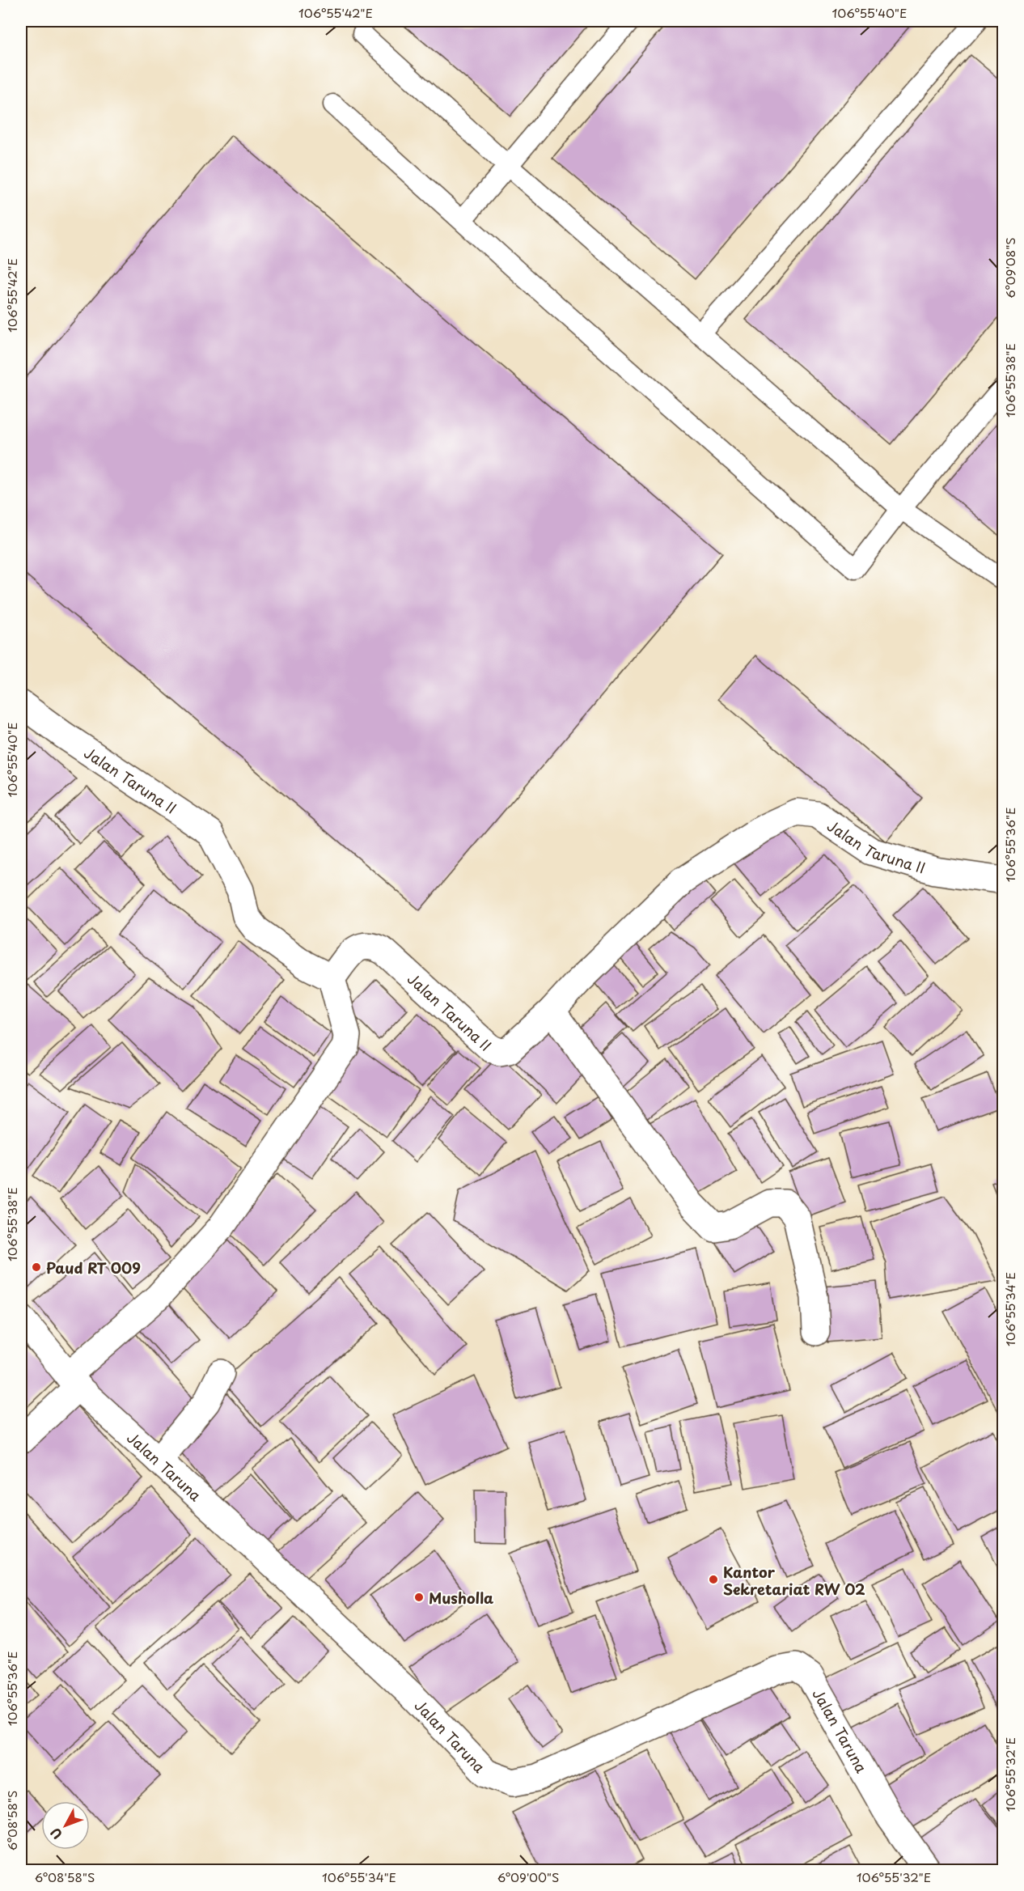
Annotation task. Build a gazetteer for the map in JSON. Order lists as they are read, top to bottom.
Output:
{
  "streets": {
    "street": ["Jalan Taruna II", "Jalan Taruna"]
  },
  "places": ["Paud RT 009", "Kantor Sekretariat RW 02", "Musholla"],
  "north": "bottom left",
  "coordinates": [
    "106°55'42\"E",
    "106°55'40\"E",
    "6°09'08\"S",
    "106°55'38\"E",
    "106°55'36\"E",
    "106°55'34\"E",
    "106°55'32\"E",
    "6°08'58\"S",
    "6°09'00\"S"
  ]
}
